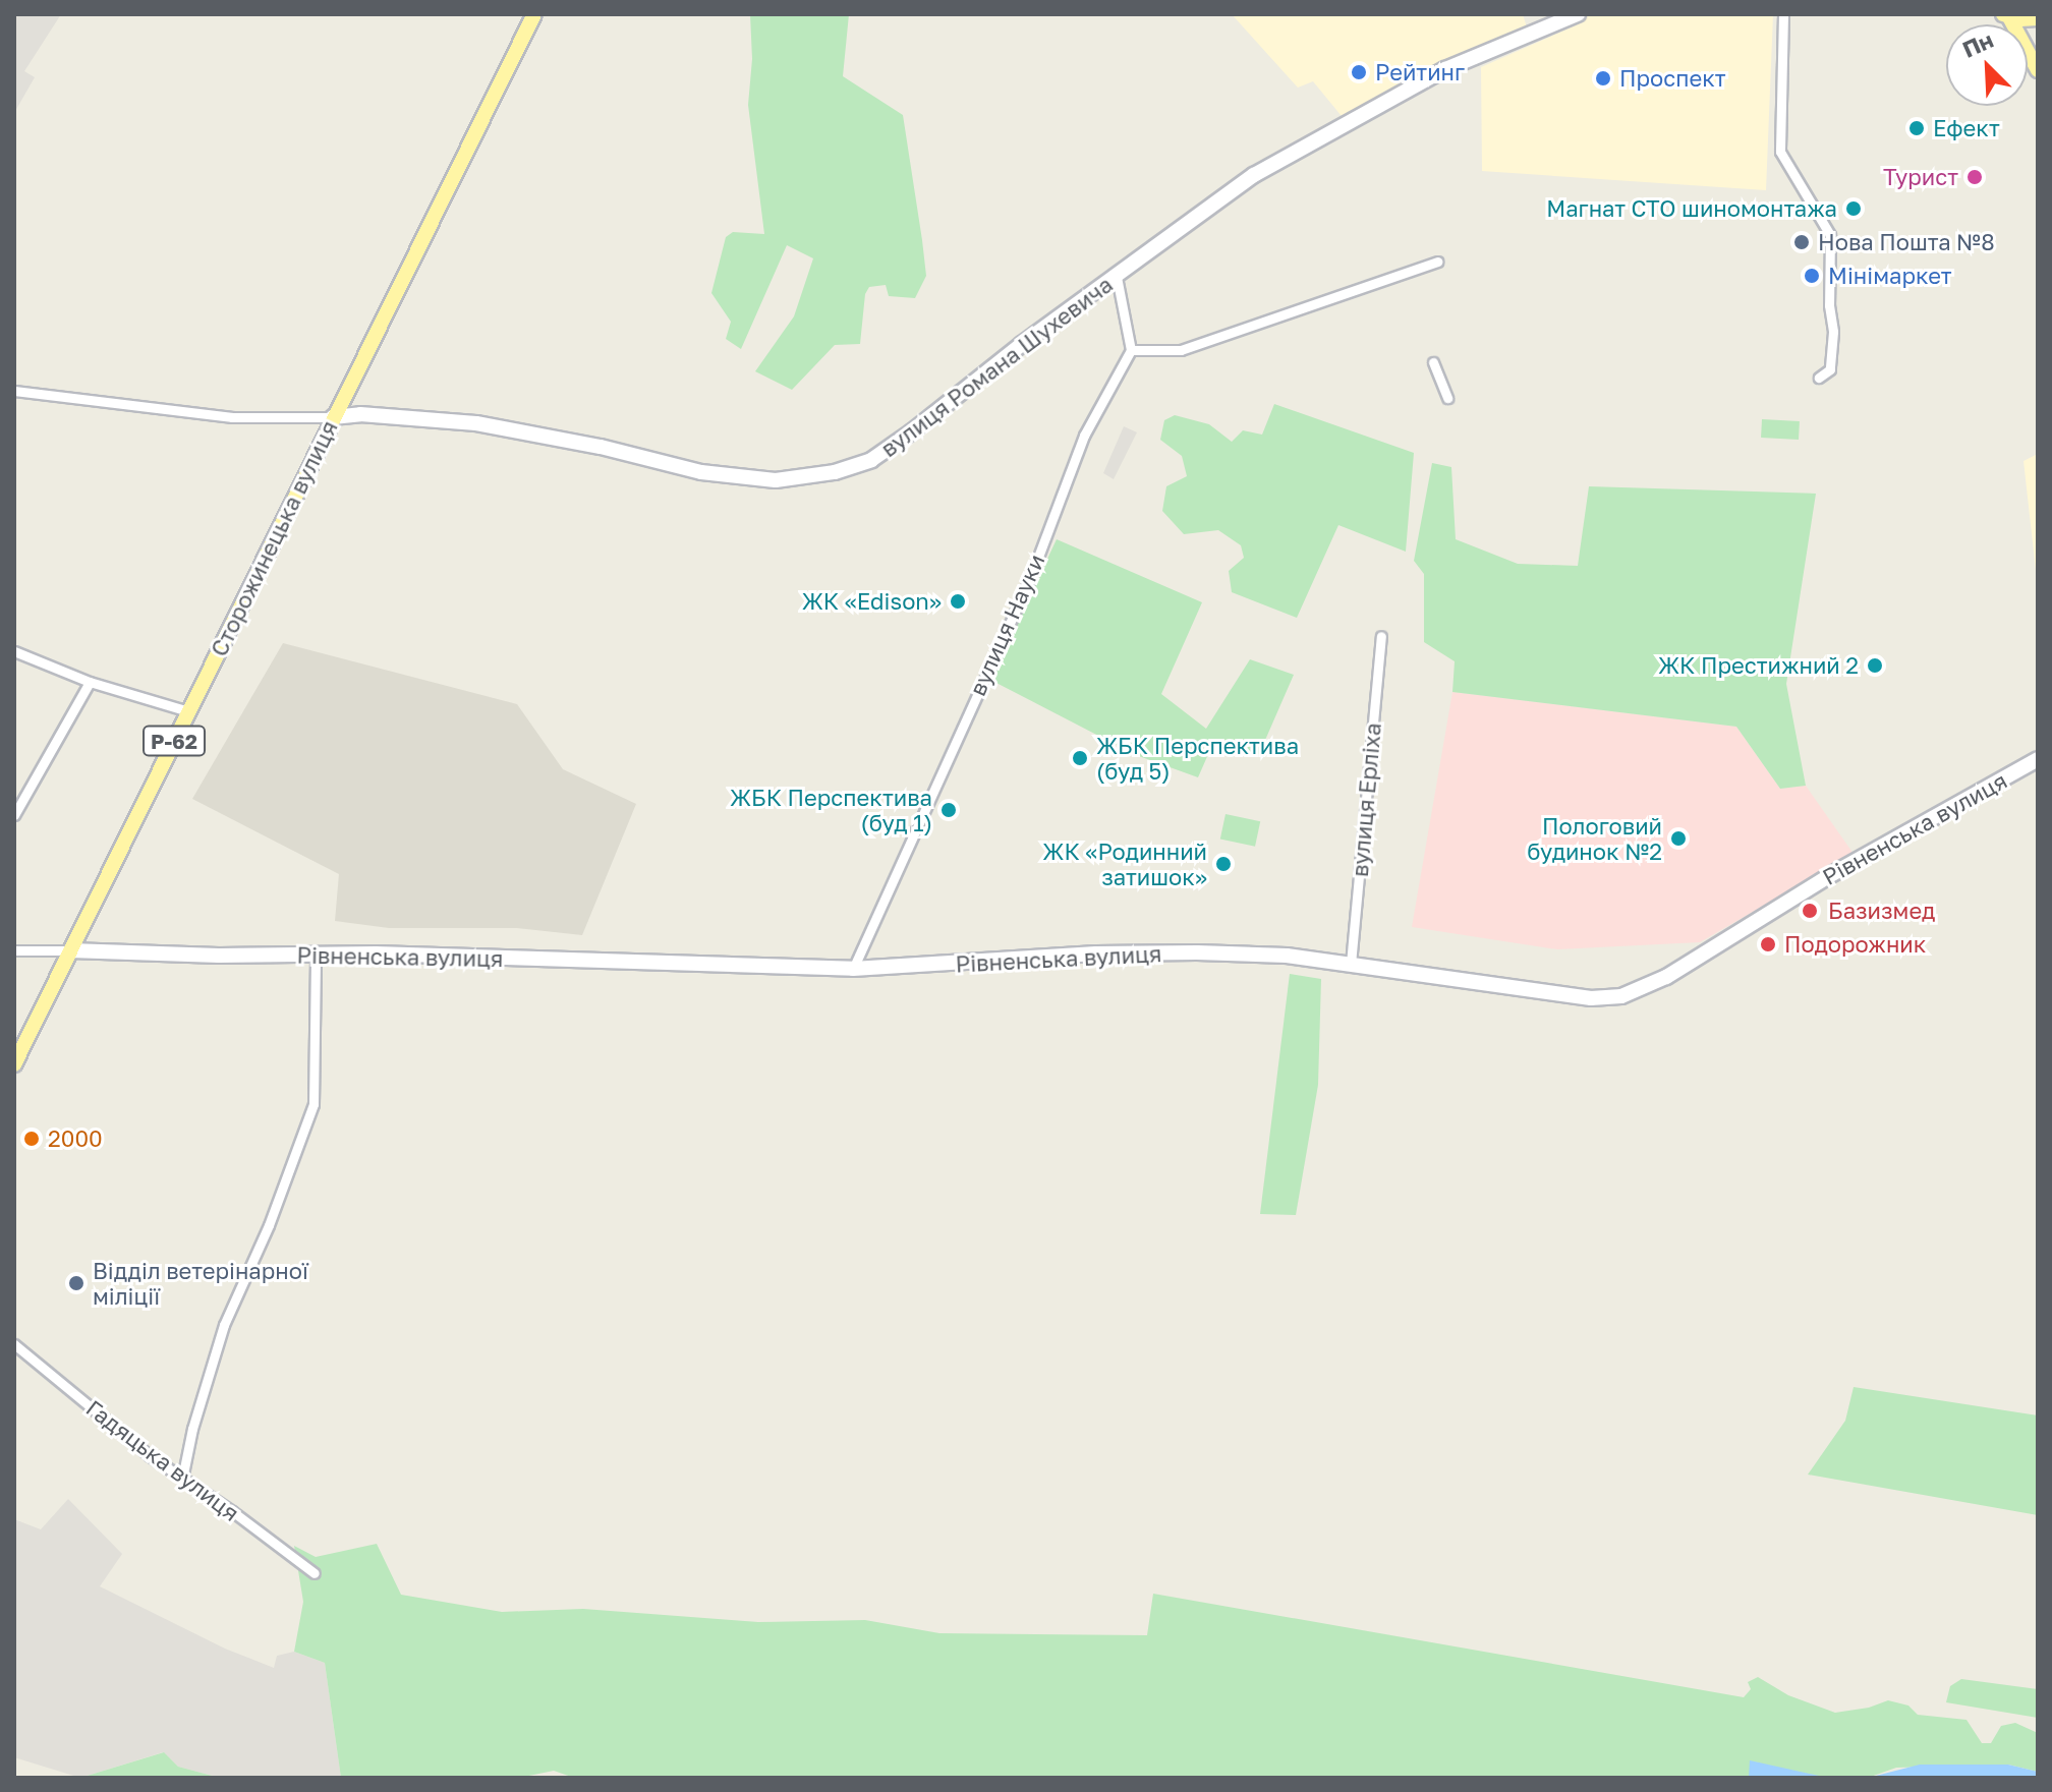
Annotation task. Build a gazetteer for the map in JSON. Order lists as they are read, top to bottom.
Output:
{
  "streets": {
    "main road": ["Сторожинецька вулиця", "Р-62"],
    "street": [
      "вулиця Романа Шухевича",
      "вулиця Науки",
      "вулиця Ерліха",
      "Рівненська вулиця",
      "Гадяцька вулиця"
    ]
  },
  "crossings": [
    ["вулиця Романа Шухевича", "Сторожинецька вулиця"],
    ["Сторожинецька вулиця", "Рівненська вулиця"],
    ["вулиця Науки", "Рівненська вулиця"],
    ["вулиця Ерліха", "Рівненська вулиця"]
  ],
  "places": [
    "Рейтинг",
    "Проспект",
    "Ефект",
    "Турист",
    "Магнат СТО шиномонтажа",
    "Нова Пошта №8",
    "Мінімаркет",
    "ЖК «Edison»",
    "ЖК Престижний 2",
    "ЖБК Перспектива (буд 5)",
    "ЖБК Перспектива (буд 1)",
    "Пологовий будинок №2",
    "ЖК «Родинний затишок»",
    "Базизмед",
    "Подорожник",
    "2000",
    "Відділ ветерінарної міліції"
  ],
  "north": "top left"
}
